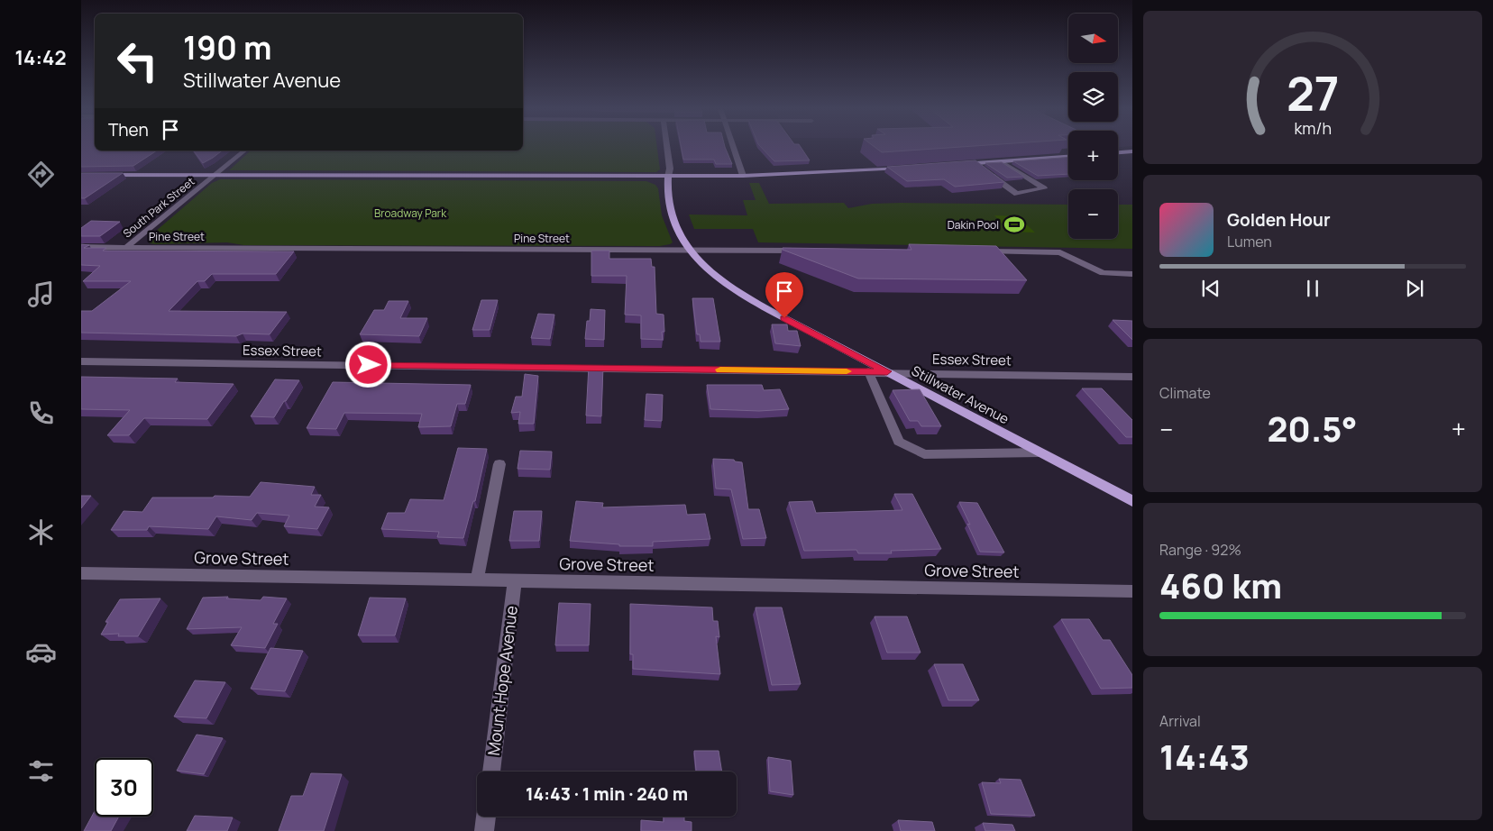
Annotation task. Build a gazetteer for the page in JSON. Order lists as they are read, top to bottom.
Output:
{
  "streets": {
    "main road": ["Stillwater Avenue"],
    "street": [
      "South Park Street",
      "Pine Street",
      "Essex Street",
      "Grove Street",
      "Mount Hope Avenue"
    ]
  },
  "crossings": [
    ["South Park Street", "Pine Street"],
    ["Pine Street", "Stillwater Avenue"],
    ["Essex Street", "Stillwater Avenue"],
    ["Grove Street", "Mount Hope Avenue"]
  ],
  "parks": ["Broadway Park"],
  "places": {
    "sports": ["Dakin Pool"]
  },
  "north": "right",
  "page": {
    "tabs": "14:42",
    "map_buttons": ["+", "−"],
    "turn": ["190 m", "Stillwater Avenue"],
    "then": "Then",
    "song": ["Golden Hour", "Lumen"],
    "tile": [
      "Climate",
      ["Range · 92%", "460 km"],
      ["Arrival", "14:43"]
    ],
    "heat": ["−", "20.5°", "+"],
    "limit": "30",
    "trip": "14:43 · 1 min · 240 m",
    "gauge": ["27", "km/h"]
  }
}
